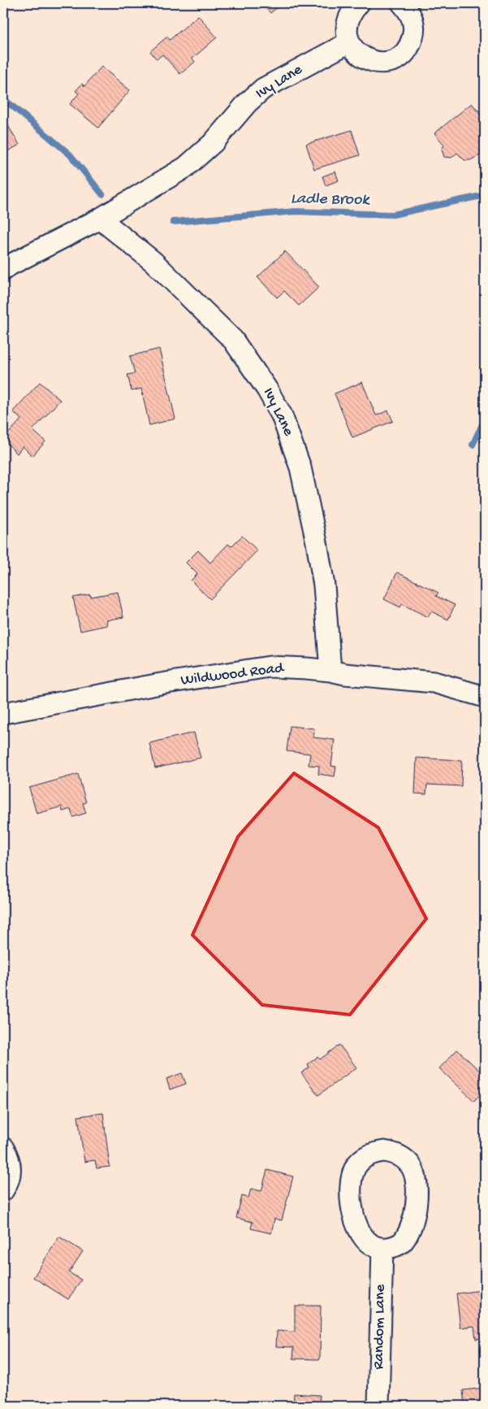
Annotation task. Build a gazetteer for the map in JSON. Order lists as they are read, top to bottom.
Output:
{
  "streets": {
    "street": ["Ivy Lane", "Wildwood Road", "Random Lane"]
  },
  "crossings": [
    ["Ivy Lane", "Wildwood Road"]
  ],
  "water": ["Ladle Brook"]
}
